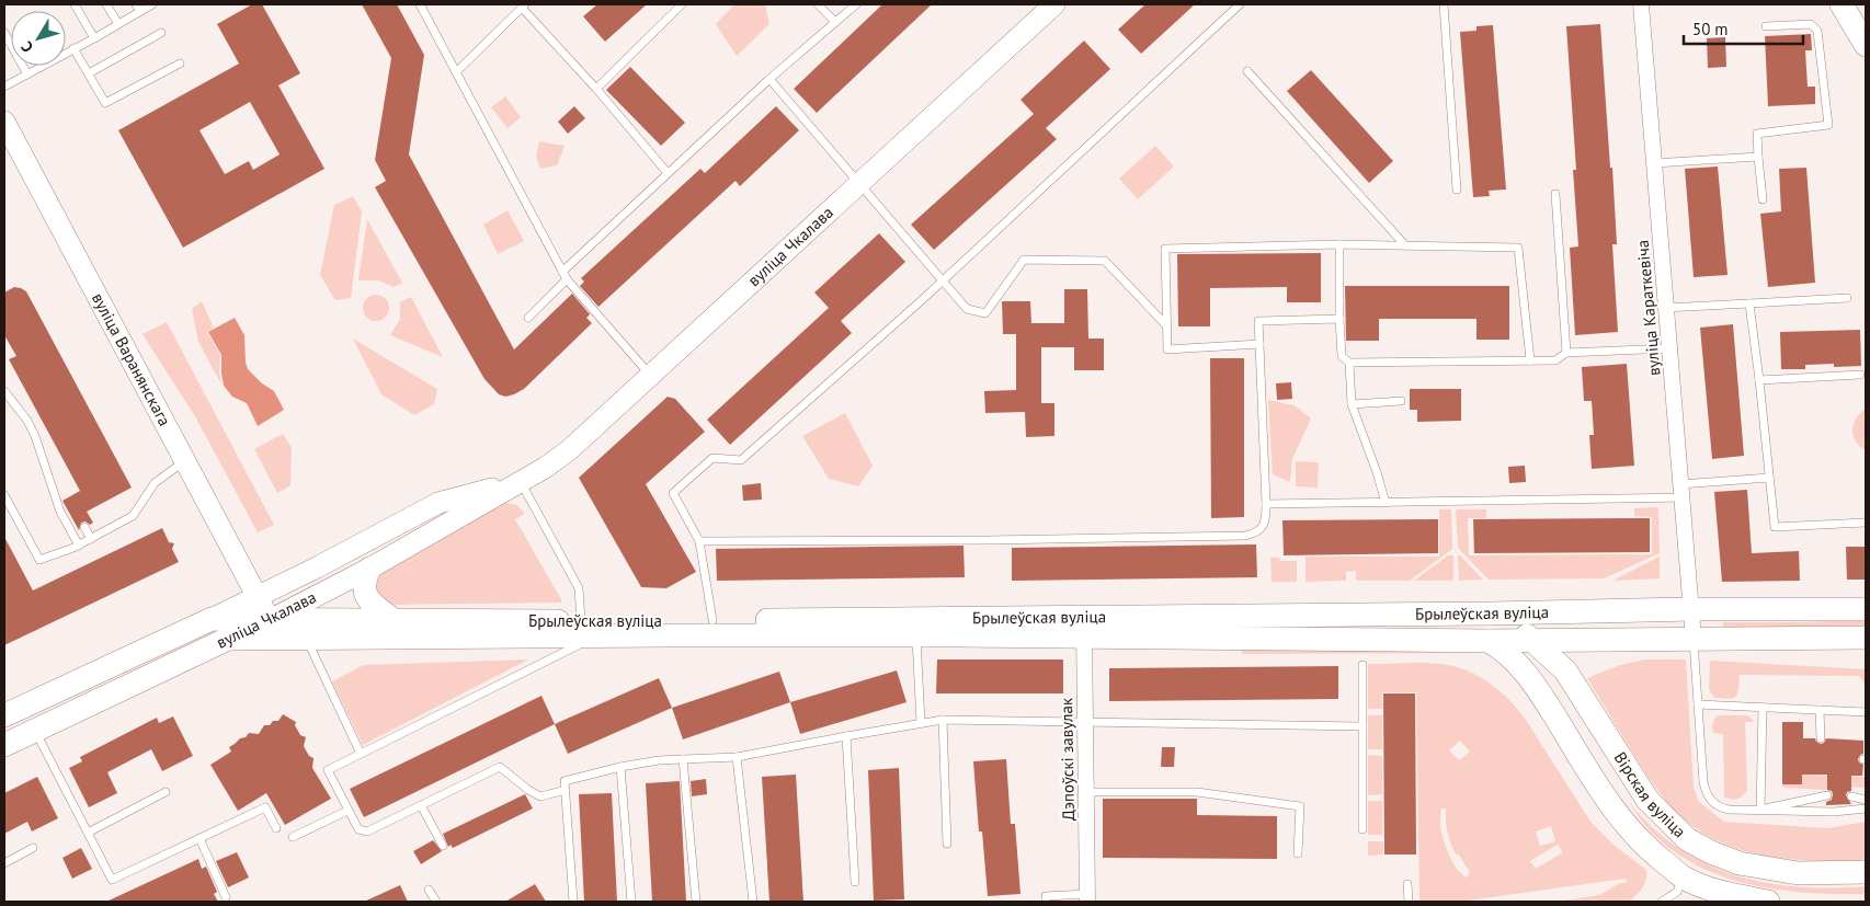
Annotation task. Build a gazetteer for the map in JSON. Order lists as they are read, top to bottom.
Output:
{
  "streets": {
    "main road": [
      "вуліца Чкалава",
      "вуліца Варанянскага",
      "Брылеўская вуліца",
      "Вірская вуліца"
    ],
    "street": ["вуліца Караткевіча", "Дэпоўскі завулак"]
  },
  "crossings": [
    ["вуліца Чкалава", "вуліца Варанянскага"],
    ["вуліца Чкалава", "Брылеўская вуліца"],
    ["вуліца Караткевіча", "Брылеўская вуліца"],
    ["вуліца Варанянскага", "Брылеўская вуліца"],
    ["Брылеўская вуліца", "Дэпоўскі завулак"],
    ["Брылеўская вуліца", "Вірская вуліца"]
  ],
  "scale_bar": "50 m",
  "north": "bottom left"
}
